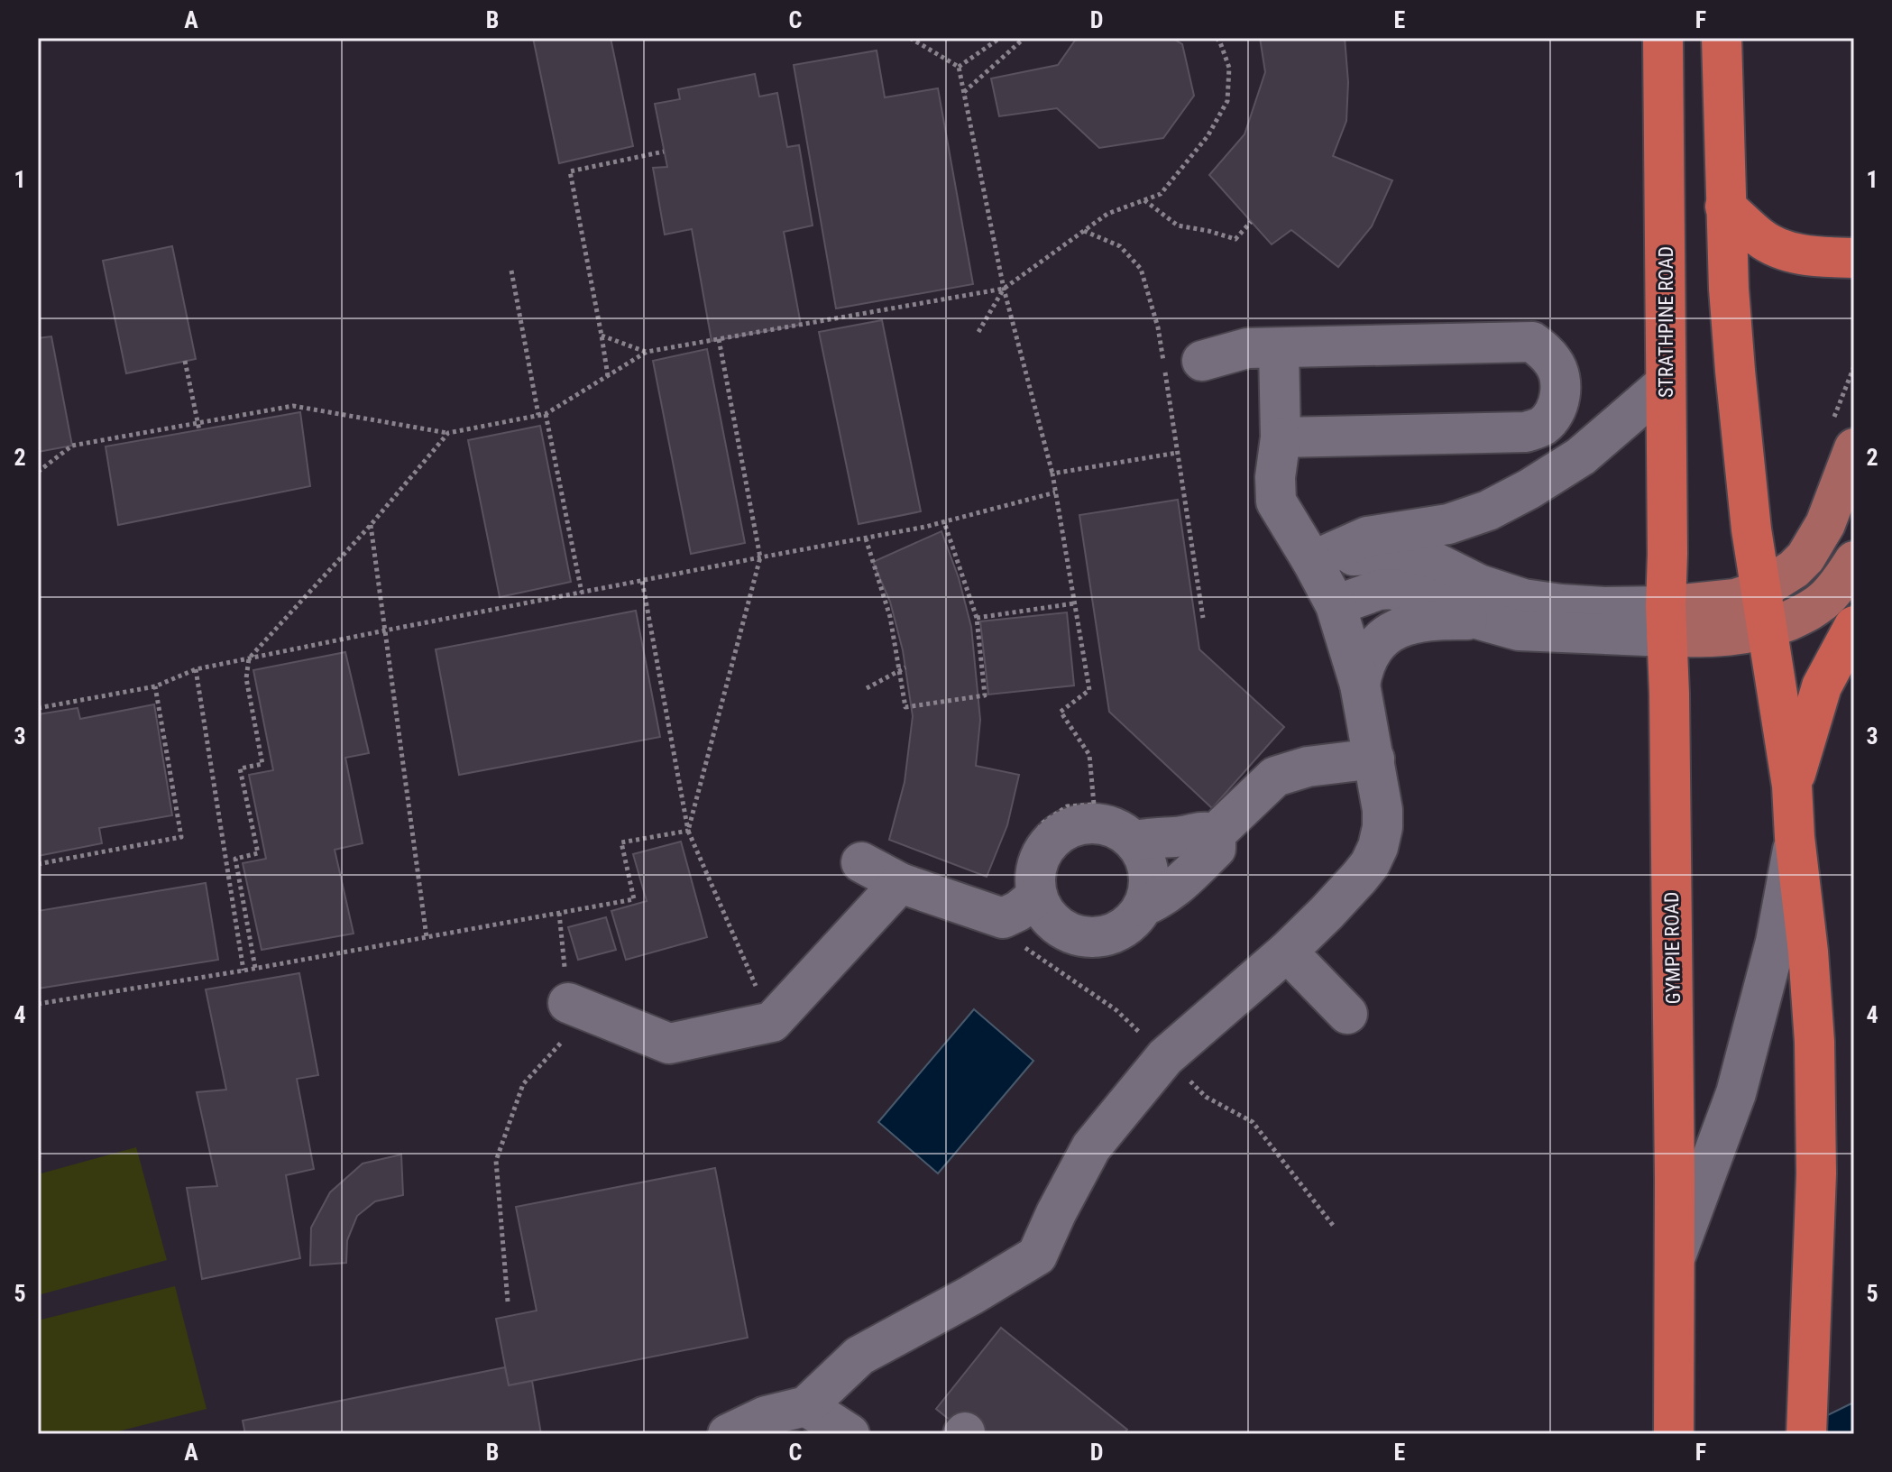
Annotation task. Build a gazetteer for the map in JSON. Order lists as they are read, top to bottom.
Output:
{
  "streets": {
    "highway": ["STRATHPINE ROAD", "GYMPIE ROAD"]
  },
  "crossings": [
    ["STRATHPINE ROAD", "GYMPIE ROAD"]
  ],
  "grid": {
    "columns": [
      "A",
      "B",
      "C",
      "D",
      "E",
      "F"
    ],
    "rows": [
      "1",
      "2",
      "3",
      "4",
      "5"
    ]
  }
}
